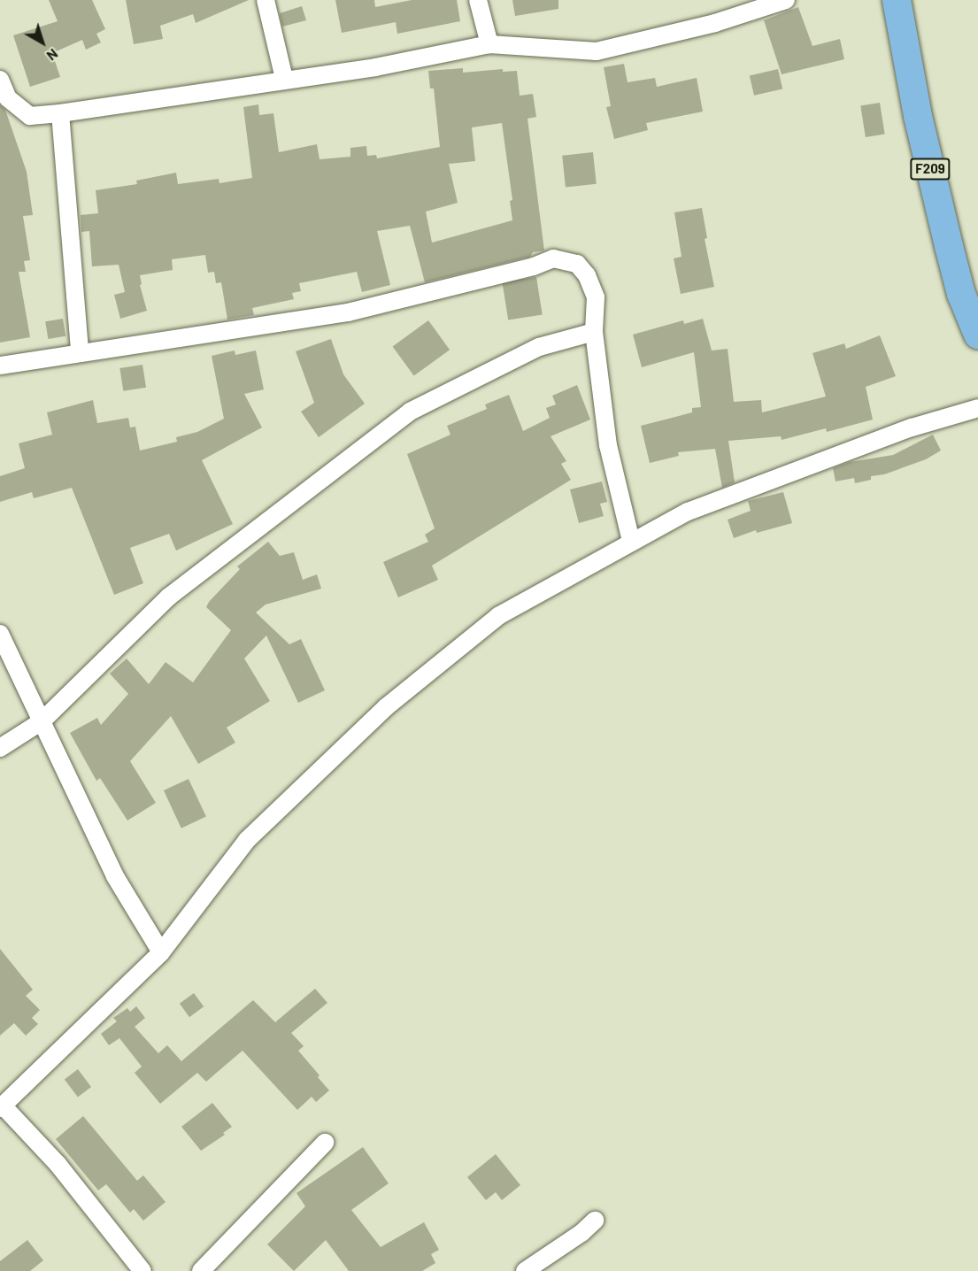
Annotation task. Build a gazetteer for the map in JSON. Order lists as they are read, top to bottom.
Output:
{
  "streets": {
    "main road": ["F209"]
  },
  "north": "bottom right"
}
